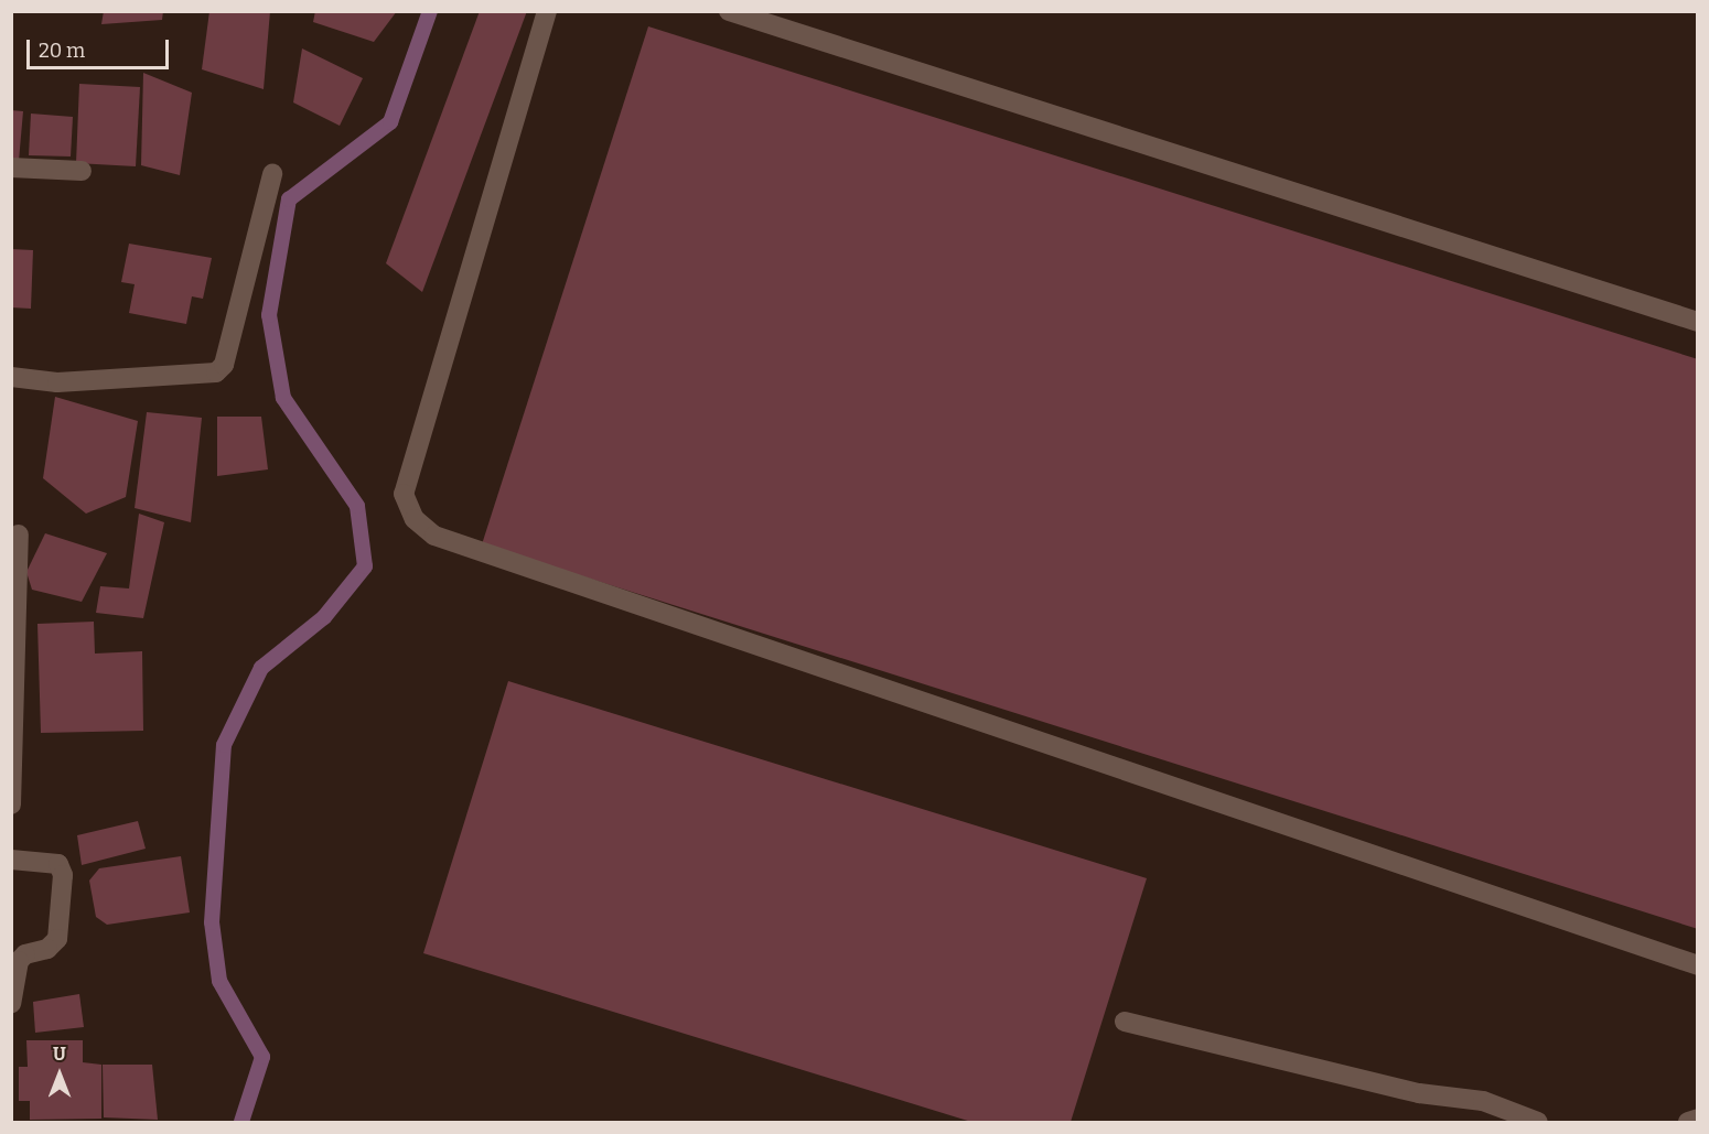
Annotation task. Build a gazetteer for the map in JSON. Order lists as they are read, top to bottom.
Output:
{
  "scale_bar": "20 m",
  "north": "top"
}
